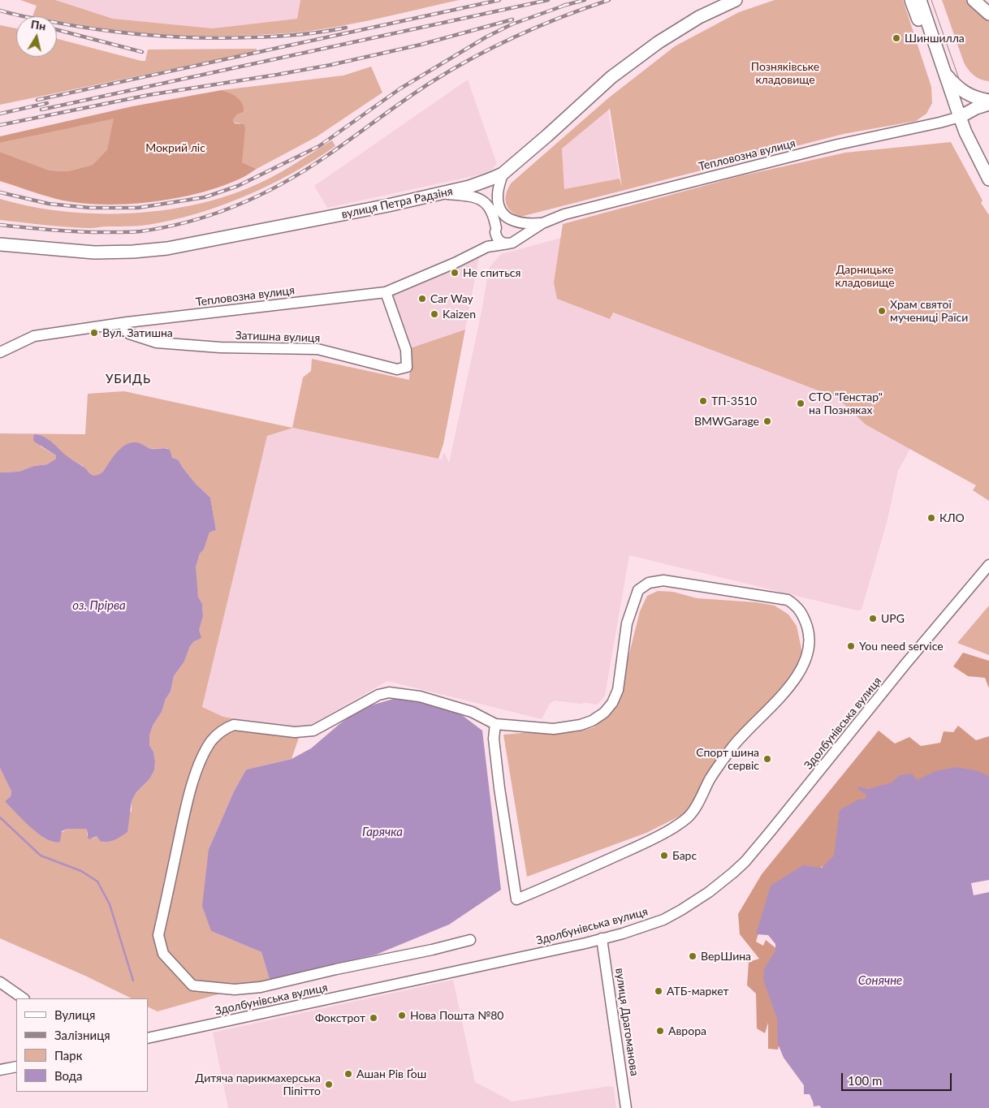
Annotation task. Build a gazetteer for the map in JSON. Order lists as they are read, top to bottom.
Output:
{
  "streets": {
    "main road": ["вулиця Петра Радзіня"],
    "street": [
      "Тепловозна вулиця",
      "Затишна вулиця",
      "Здолбунівська вулиця",
      "вулиця Драгоманова"
    ]
  },
  "crossings": [
    ["Тепловозна вулиця", "Затишна вулиця"],
    ["Здолбунівська вулиця", "вулиця Драгоманова"]
  ],
  "districts": ["УБИДЬ"],
  "water": ["оз. Прірва", "Гарячка", "Сонячне"],
  "parks": ["Позняківське кладовище", "Мокрий ліс", "Дарницьке кладовище"],
  "places": [
    "Шиншилла",
    "Не спиться",
    "Car Way",
    "Храм святої мучениці Раїси",
    "Kaizen",
    "Вул. Затишна",
    "ТП-3510",
    "СТО \"Генстар\" на Позняках",
    "BMWGarage",
    "КЛО",
    "UPG",
    "You need service",
    "Спорт шина сервіс",
    "Барс",
    "ВерШина",
    "АТБ-маркет",
    "Нова Пошта №80",
    "Фокстрот",
    "Аврора",
    "Ашан Рів Ґош",
    "Дитяча парикмахерська Піпітто"
  ],
  "legend": [
    "Вулиця",
    "Залізниця",
    "Парк",
    "Вода"
  ],
  "scale_bar": "100 m",
  "north": "top"
}
